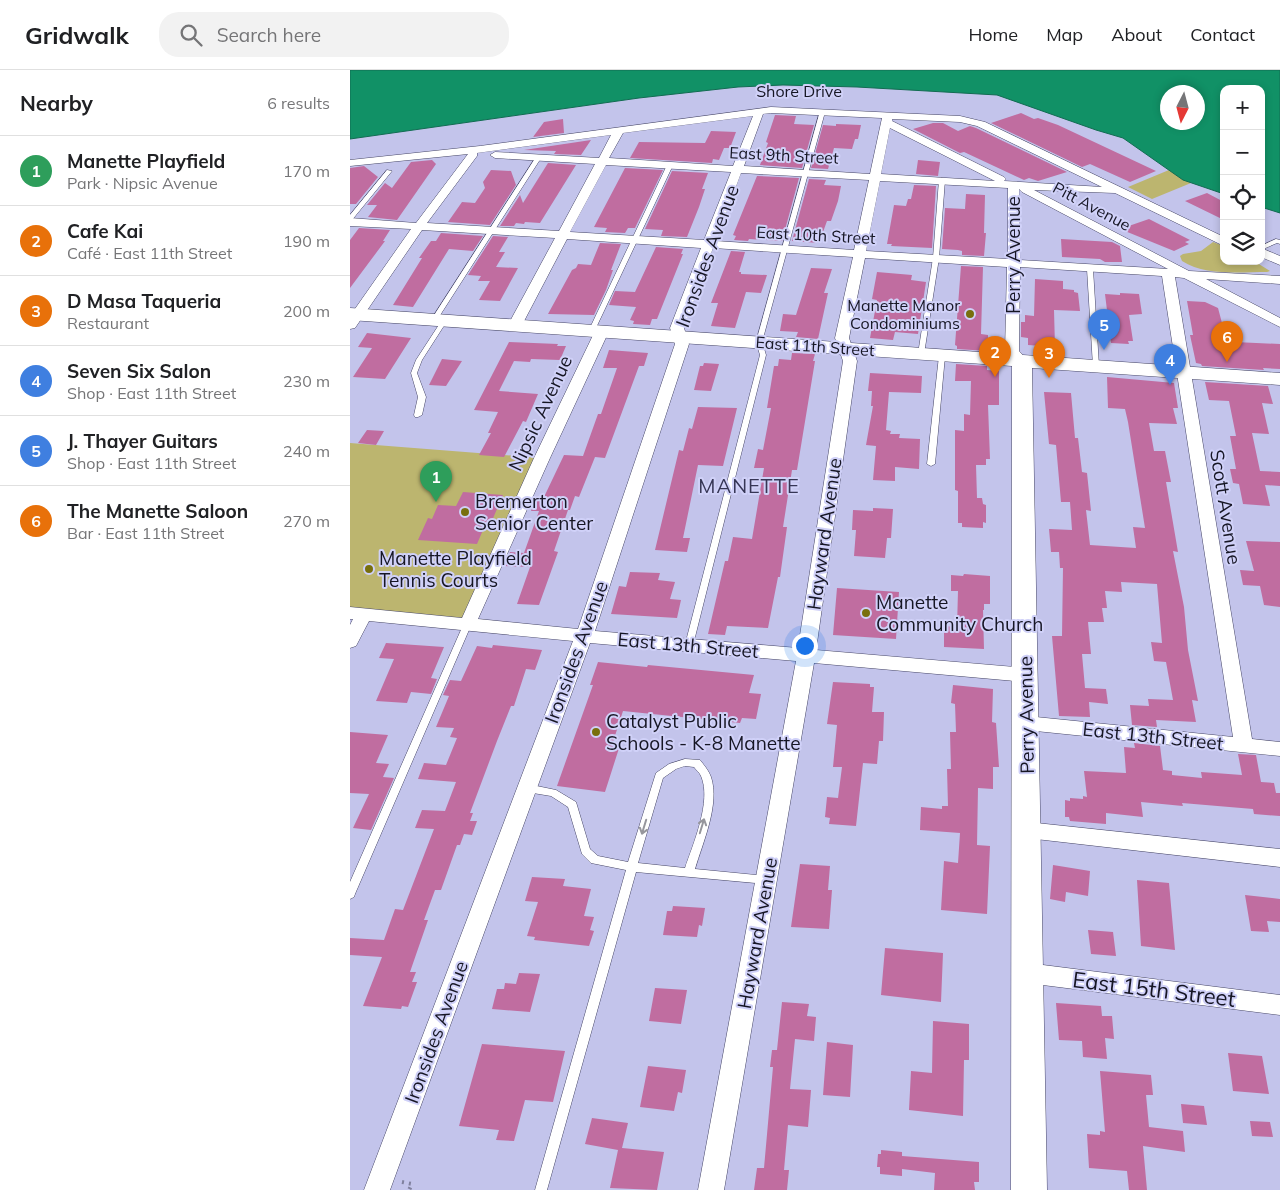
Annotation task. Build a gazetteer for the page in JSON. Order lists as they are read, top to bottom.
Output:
{
  "streets": {
    "main road": ["Perry Avenue", "East 11th Street"],
    "street": [
      "Shore Drive",
      "East 9th Street",
      "Pitt Avenue",
      "East 10th Street",
      "Ironsides Avenue",
      "Nipsic Avenue",
      "Scott Avenue",
      "Hayward Avenue",
      "East 13th Street",
      "East 15th Street"
    ]
  },
  "crossings": [
    ["Shore Drive", "East 9th Street"],
    ["Shore Drive", "Pitt Avenue"],
    ["Shore Drive", "Ironsides Avenue"],
    ["Shore Drive", "Hayward Avenue"],
    ["East 9th Street", "Pitt Avenue"],
    ["East 9th Street", "Perry Avenue"],
    ["East 9th Street", "Ironsides Avenue"],
    ["East 9th Street", "Hayward Avenue"],
    ["Pitt Avenue", "East 10th Street"],
    ["Pitt Avenue", "Perry Avenue"],
    ["Pitt Avenue", "Hayward Avenue"],
    ["East 10th Street", "Perry Avenue"],
    ["East 10th Street", "Ironsides Avenue"],
    ["East 10th Street", "Scott Avenue"],
    ["East 10th Street", "Hayward Avenue"],
    ["Perry Avenue", "East 11th Street"],
    ["Perry Avenue", "East 13th Street"],
    ["Perry Avenue", "East 15th Street"],
    ["Ironsides Avenue", "East 11th Street"],
    ["Ironsides Avenue", "East 13th Street"],
    ["East 11th Street", "Nipsic Avenue"],
    ["East 11th Street", "Scott Avenue"],
    ["East 11th Street", "Hayward Avenue"],
    ["Nipsic Avenue", "East 13th Street"],
    ["Scott Avenue", "East 13th Street"],
    ["Hayward Avenue", "East 13th Street"]
  ],
  "districts": ["MANETTE"],
  "places": [
    "Manette Manor Condominiums",
    "Bremerton Senior Center",
    "Manette Playfield Tennis Courts",
    "Manette Community Church",
    "Catalyst Public Schools - K-8 Manette"
  ],
  "north": "bottom",
  "page": {
    "header": "Gridwalk",
    "search": "Search here",
    "nav": [
      "Home",
      "Map",
      "About",
      "Contact"
    ],
    "heading": ["Nearby", "6 results"],
    "map_buttons": ["+", "−"],
    "list": [
      {
        "mark": "1",
        "name": "Manette Playfield",
        "note": "Park · Nipsic Avenue",
        "value": "170 m"
      },
      {
        "mark": "2",
        "name": "Cafe Kai",
        "note": "Café · East 11th Street",
        "value": "190 m"
      },
      {
        "mark": "3",
        "name": "D Masa Taqueria",
        "note": "Restaurant",
        "value": "200 m"
      },
      {
        "mark": "4",
        "name": "Seven Six Salon",
        "note": "Shop · East 11th Street",
        "value": "230 m"
      },
      {
        "mark": "5",
        "name": "J. Thayer Guitars",
        "note": "Shop · East 11th Street",
        "value": "240 m"
      },
      {
        "mark": "6",
        "name": "The Manette Saloon",
        "note": "Bar · East 11th Street",
        "value": "270 m"
      }
    ],
    "pins": [
      "5",
      "6",
      "2",
      "3",
      "4",
      "1"
    ]
  }
}
